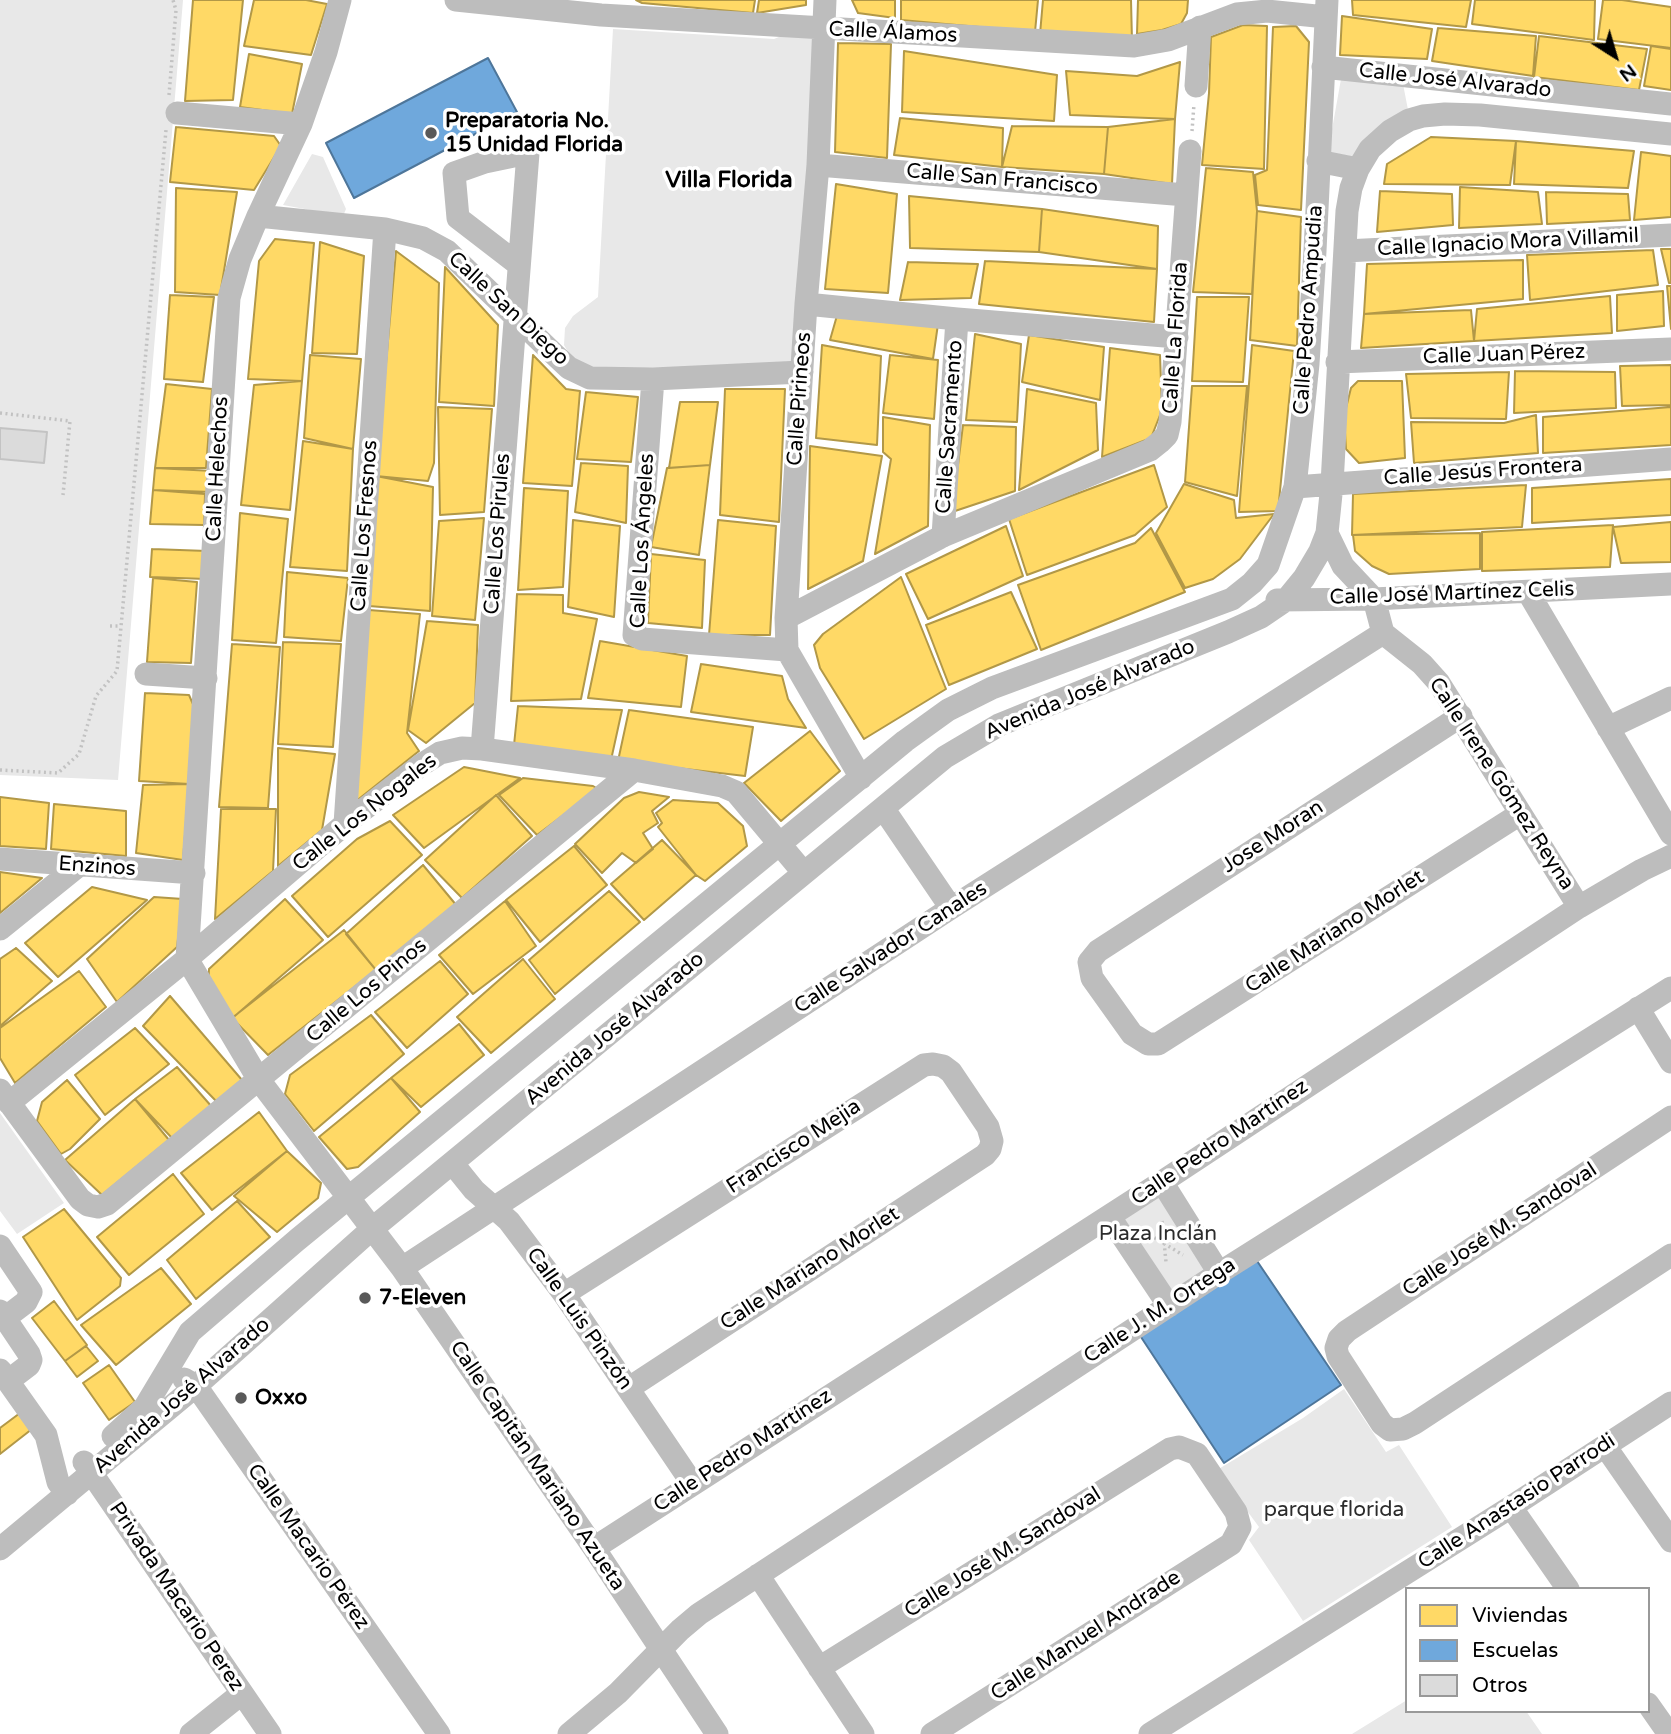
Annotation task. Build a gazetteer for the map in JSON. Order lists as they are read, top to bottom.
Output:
{
  "streets": {
    "street": [
      "Calle Álamos",
      "Calle José Alvarado",
      "Calle San Francisco",
      "Calle Ignacio Mora Villamil",
      "Calle San Diego",
      "Calle Pedro Ampudia",
      "Calle La Florida",
      "Calle Juan Pérez",
      "Calle Pirineos",
      "Calle Sacramento",
      "Calle Helechos",
      "Calle Jesús Frontera",
      "Calle Los Fresnos",
      "Calle Los Pirules",
      "Calle Los Ángeles",
      "Calle José Martínez Celis",
      "Avenida José Alvarado",
      "Calle Irene Gómez Reyna",
      "Calle Los Nogales",
      "Jose Moran",
      "Enzinos",
      "Calle Mariano Morlet",
      "Calle Salvador Canales",
      "Calle Los Pinos",
      "Calle Pedro Martínez",
      "Francisco Mejia",
      "Calle José M. Sandoval",
      "Calle J. M. Ortega",
      "Calle Luis Pinzón",
      "Calle Capitán Mariano Azueta",
      "Calle Anastasio Parrodi",
      "Calle Macario Pérez",
      "Privada Macario Perez",
      "Calle Manuel Andrade"
    ]
  },
  "crossings": [
    ["Calle Álamos", "Calle Pedro Ampudia"],
    ["Calle Álamos", "Calle Pirineos"],
    ["Calle José Alvarado", "Calle Pedro Ampudia"],
    ["Calle San Francisco", "Calle La Florida"],
    ["Calle San Francisco", "Calle Pirineos"],
    ["Calle Ignacio Mora Villamil", "Calle Pedro Ampudia"],
    ["Calle San Diego", "Calle Pirineos"],
    ["Calle San Diego", "Calle Helechos"],
    ["Calle San Diego", "Calle Los Fresnos"],
    ["Calle San Diego", "Calle Los Pirules"],
    ["Calle San Diego", "Calle Los Ángeles"],
    ["Calle Pedro Ampudia", "Calle Juan Pérez"],
    ["Calle Pedro Ampudia", "Calle Jesús Frontera"],
    ["Calle Pedro Ampudia", "Calle José Martínez Celis"],
    ["Calle Pedro Ampudia", "Avenida José Alvarado"],
    ["Calle La Florida", "Calle Pirineos"],
    ["Calle La Florida", "Calle Sacramento"],
    ["Calle Pirineos", "Calle Los Ángeles"],
    ["Calle Pirineos", "Avenida José Alvarado"],
    ["Calle Helechos", "Calle Los Nogales"],
    ["Calle Helechos", "Enzinos"],
    ["Calle Helechos", "Calle Capitán Mariano Azueta"],
    ["Calle Los Fresnos", "Calle Los Nogales"],
    ["Calle Los Pirules", "Calle Los Nogales"],
    ["Calle José Martínez Celis", "Avenida José Alvarado"],
    ["Avenida José Alvarado", "Calle Los Nogales"],
    ["Avenida José Alvarado", "Calle Luis Pinzón"],
    ["Avenida José Alvarado", "Calle Capitán Mariano Azueta"],
    ["Avenida José Alvarado", "Calle Macario Pérez"],
    ["Avenida José Alvarado", "Privada Macario Perez"],
    ["Calle Irene Gómez Reyna", "Jose Moran"],
    ["Calle Irene Gómez Reyna", "Calle Mariano Morlet"],
    ["Calle Irene Gómez Reyna", "Calle Salvador Canales"],
    ["Calle Irene Gómez Reyna", "Calle Pedro Martínez"],
    ["Calle Los Nogales", "Calle Los Pinos"],
    ["Calle Los Nogales", "Calle Capitán Mariano Azueta"],
    ["Jose Moran", "Calle Mariano Morlet"],
    ["Calle Mariano Morlet", "Francisco Mejia"],
    ["Calle Mariano Morlet", "Calle Luis Pinzón"],
    ["Calle Salvador Canales", "Calle Luis Pinzón"],
    ["Calle Salvador Canales", "Calle Capitán Mariano Azueta"],
    ["Calle Los Pinos", "Calle Capitán Mariano Azueta"],
    ["Calle Pedro Martínez", "Calle Luis Pinzón"],
    ["Calle Pedro Martínez", "Calle Capitán Mariano Azueta"],
    ["Francisco Mejia", "Calle Luis Pinzón"],
    ["Calle José M. Sandoval", "Calle Manuel Andrade"],
    ["Calle J. M. Ortega", "Calle Capitán Mariano Azueta"]
  ],
  "districts": ["Villa Florida"],
  "parks": ["Plaza Inclán", "parque florida"],
  "places": ["Preparatoria No. 15 Unidad Florida", "7-Eleven", "Oxxo"],
  "legend": ["Viviendas", "Escuelas", "Otros"],
  "north": "bottom right"
}
